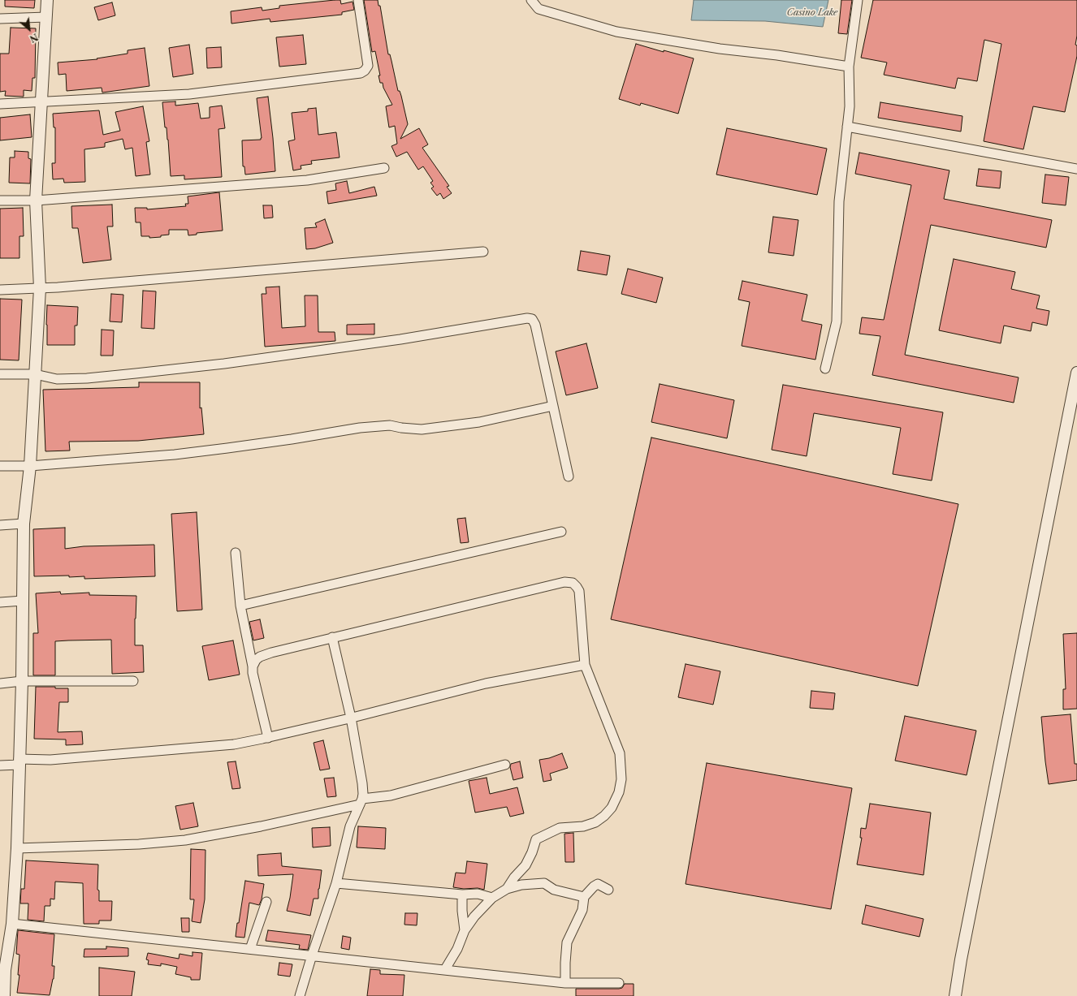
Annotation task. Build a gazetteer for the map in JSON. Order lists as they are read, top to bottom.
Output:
{
  "water": ["Casino Lake"],
  "north": "bottom right"
}
